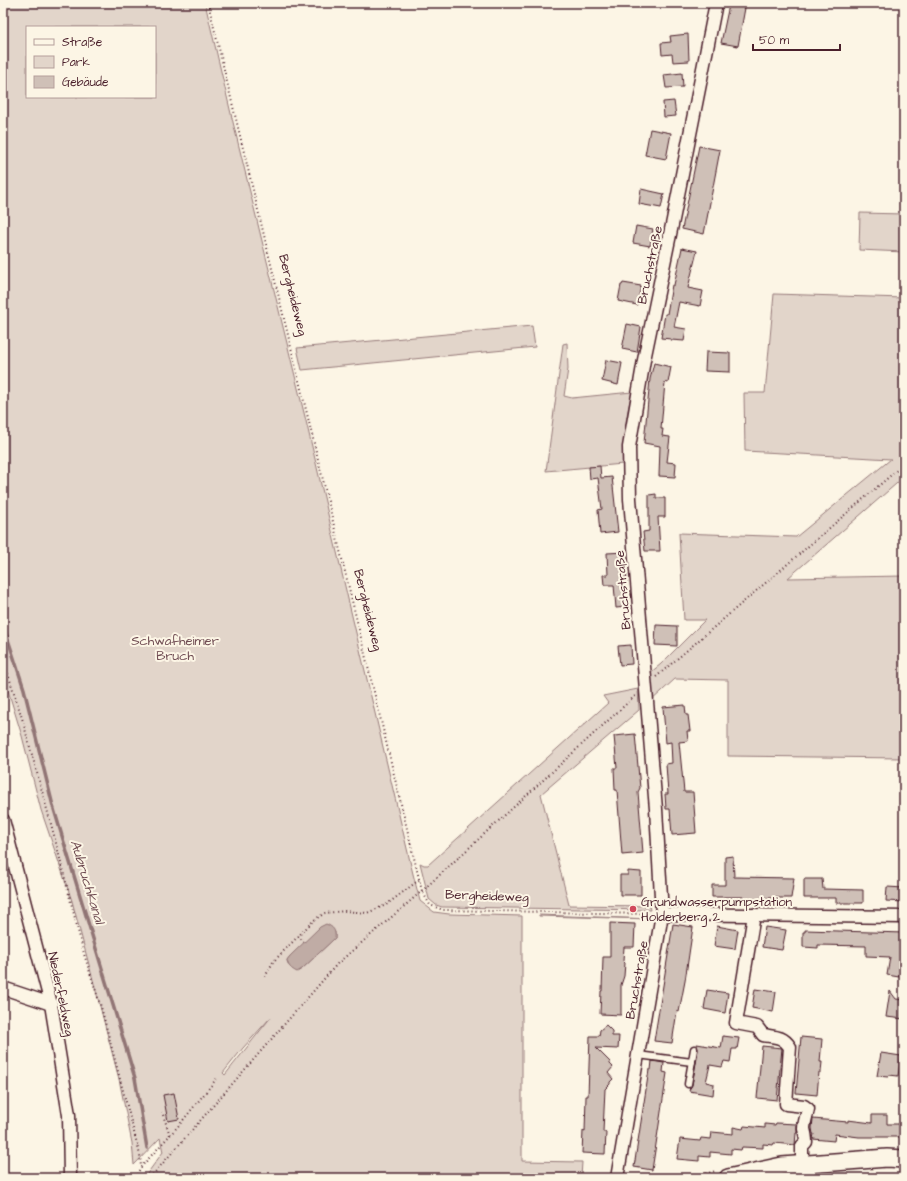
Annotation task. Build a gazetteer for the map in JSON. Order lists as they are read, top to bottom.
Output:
{
  "streets": {
    "street": ["Bruchstraße", "Niederfeldweg"],
    "path": ["Bergheideweg"]
  },
  "crossings": [
    ["Bruchstraße", "Bergheideweg"]
  ],
  "water": ["Aubruchkanal"],
  "parks": ["Schwafheimer Bruch"],
  "places": ["Grundwasserpumpstation Holderberg 2"],
  "legend": ["Straße", "Park", "Gebäude"],
  "scale_bar": "50 m"
}
